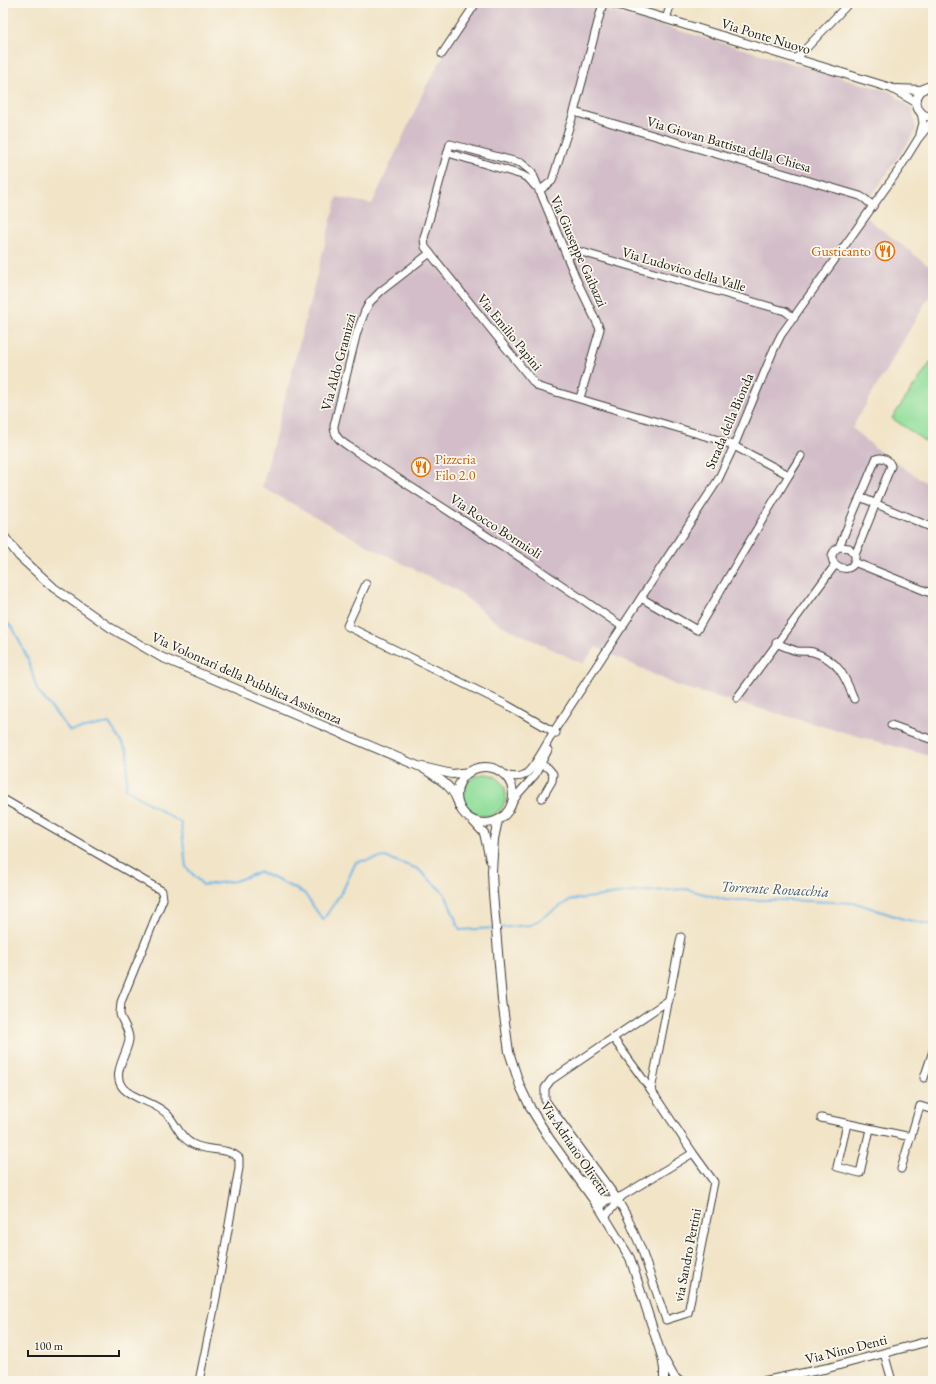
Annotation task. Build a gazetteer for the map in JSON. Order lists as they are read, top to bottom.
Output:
{
  "streets": {
    "street": [
      "Via Ponte Nuovo",
      "Via Giovan Battista della Chiesa",
      "Via Giuseppe Gaibazzi",
      "Via Ludovico della Valle",
      "Via Emilio Papini",
      "Via Aldo Gramizzi",
      "Strada della Bionda",
      "Via Rocco Bormioli",
      "Via Volontari della Pubblica Assistenza",
      "Via Adriano Olivetti",
      "via Sandro Pertini",
      "Via Nino Denti"
    ]
  },
  "crossings": [
    ["Via Giovan Battista della Chiesa", "Via Giuseppe Gaibazzi"],
    ["Via Giovan Battista della Chiesa", "Strada della Bionda"],
    ["Via Giuseppe Gaibazzi", "Via Ludovico della Valle"],
    ["Via Giuseppe Gaibazzi", "Via Emilio Papini"],
    ["Via Ludovico della Valle", "Strada della Bionda"],
    ["Via Emilio Papini", "Via Aldo Gramizzi"],
    ["Via Emilio Papini", "Strada della Bionda"],
    ["Via Aldo Gramizzi", "Via Rocco Bormioli"],
    ["Strada della Bionda", "Via Rocco Bormioli"],
    ["Strada della Bionda", "Via Volontari della Pubblica Assistenza"]
  ],
  "water": ["Torrente Rovacchia"],
  "places": {
    "restaurant": ["Gusticanto", "Pizzeria Filo 2.0"]
  },
  "scale_bar": "100 m"
}
